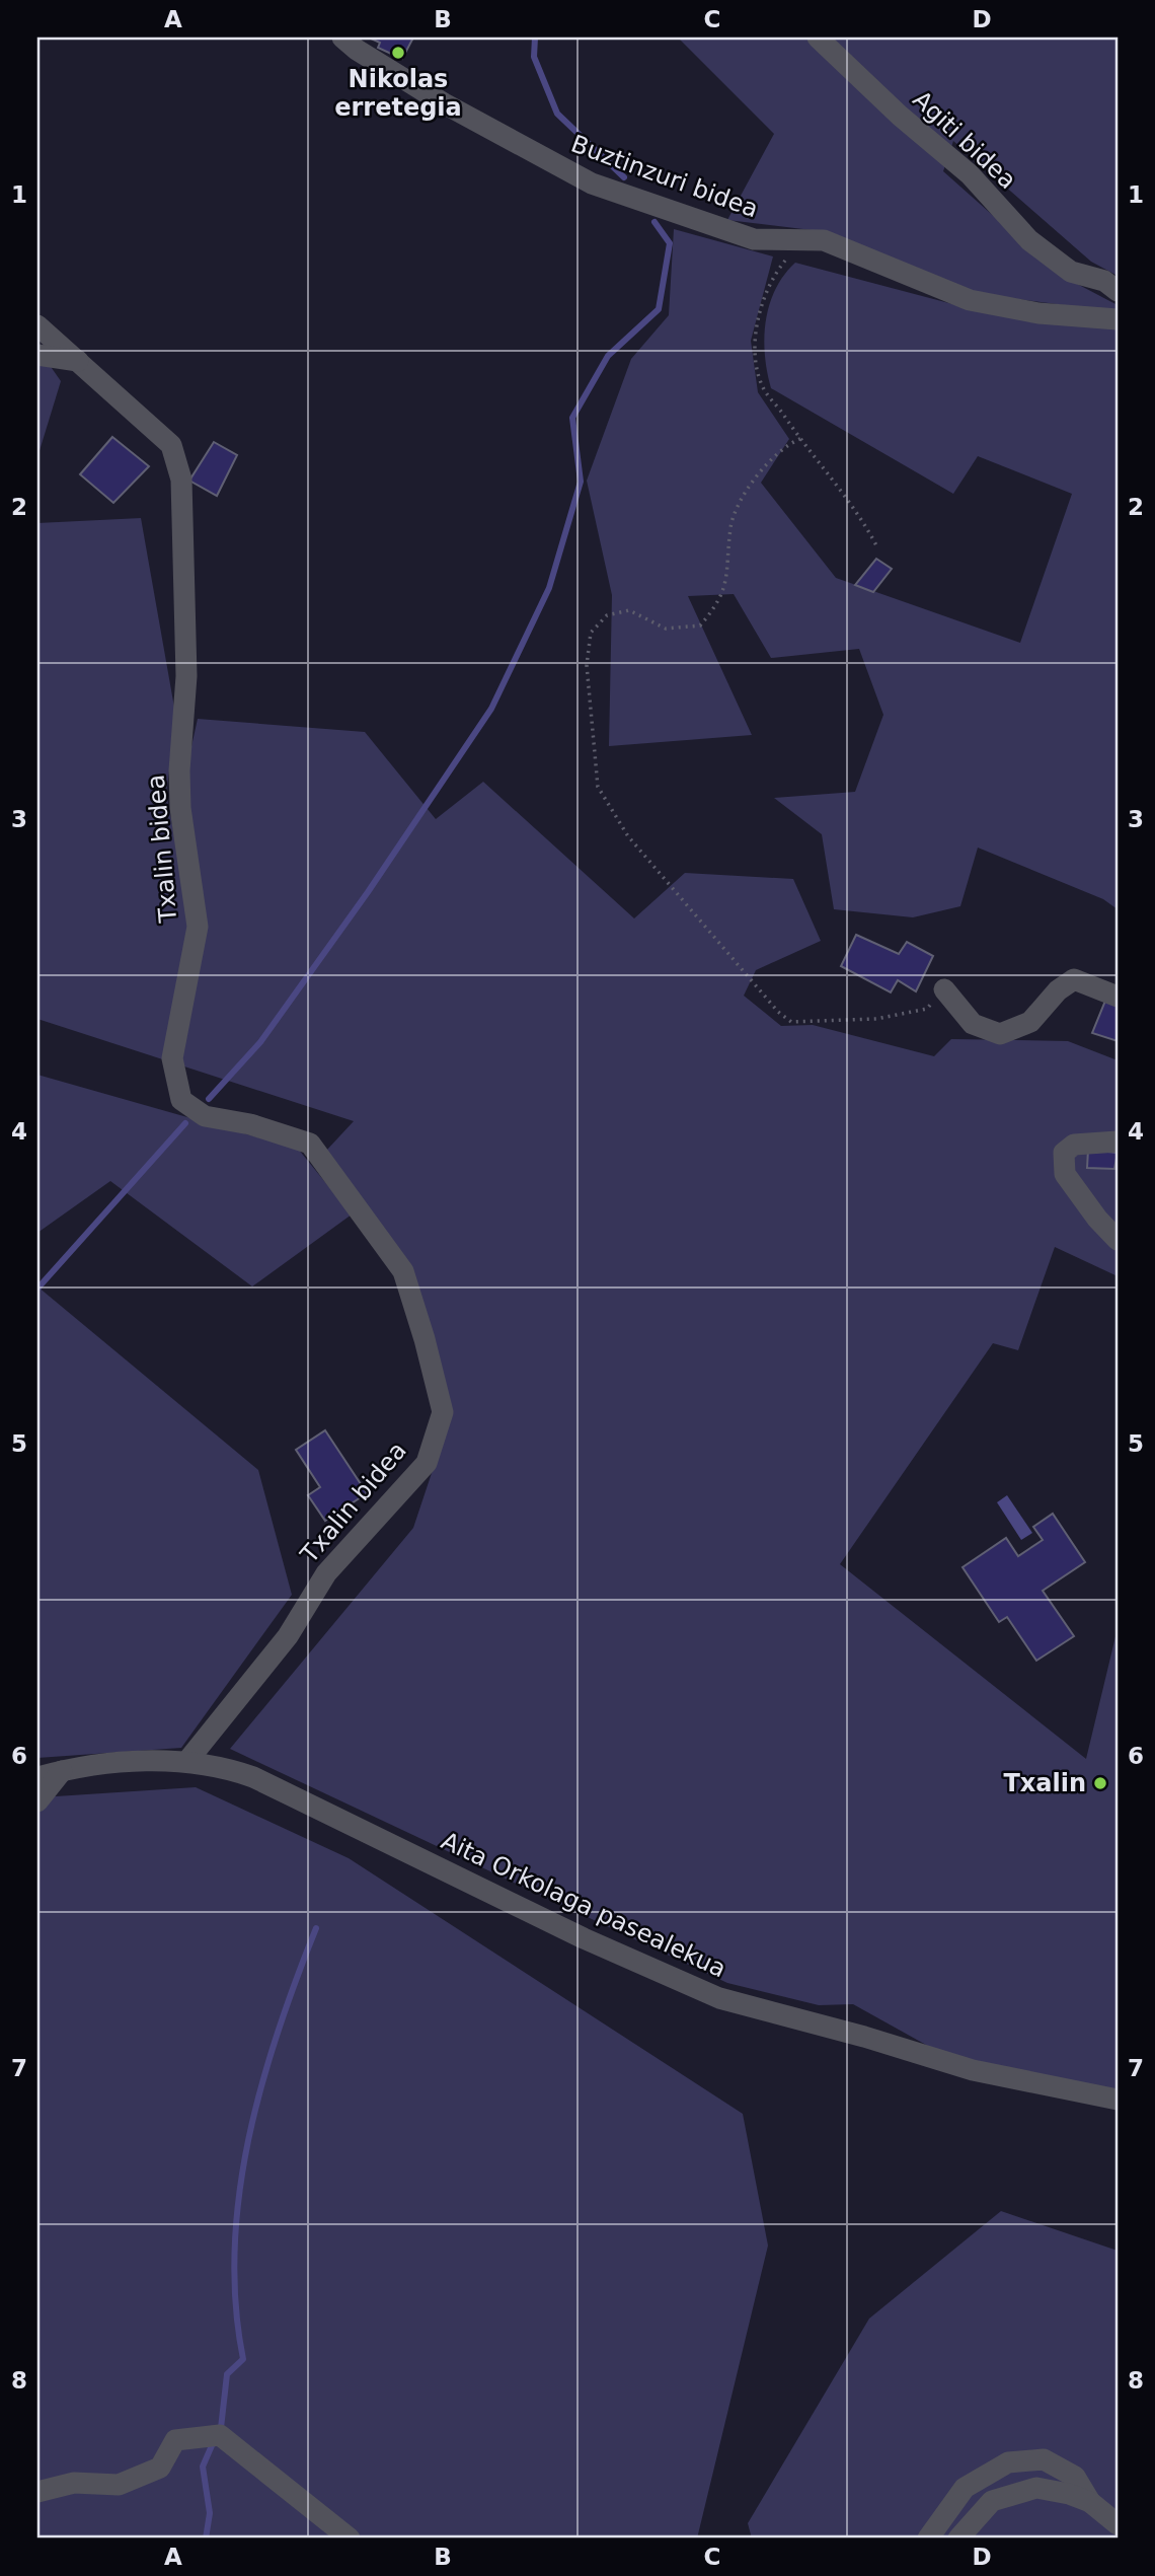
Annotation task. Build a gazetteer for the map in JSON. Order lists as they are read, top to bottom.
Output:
{
  "streets": {
    "street": [
      "Agiti bidea",
      "Buztinzuri bidea",
      "Txalin bidea",
      "Aita Orkolaga pasealekua"
    ]
  },
  "crossings": [
    ["Txalin bidea", "Aita Orkolaga pasealekua"]
  ],
  "places": ["Nikolas erretegia", "Txalin"],
  "grid": {
    "columns": [
      "A",
      "B",
      "C",
      "D"
    ],
    "rows": [
      "1",
      "2",
      "3",
      "4",
      "5",
      "6",
      "7",
      "8"
    ]
  }
}
